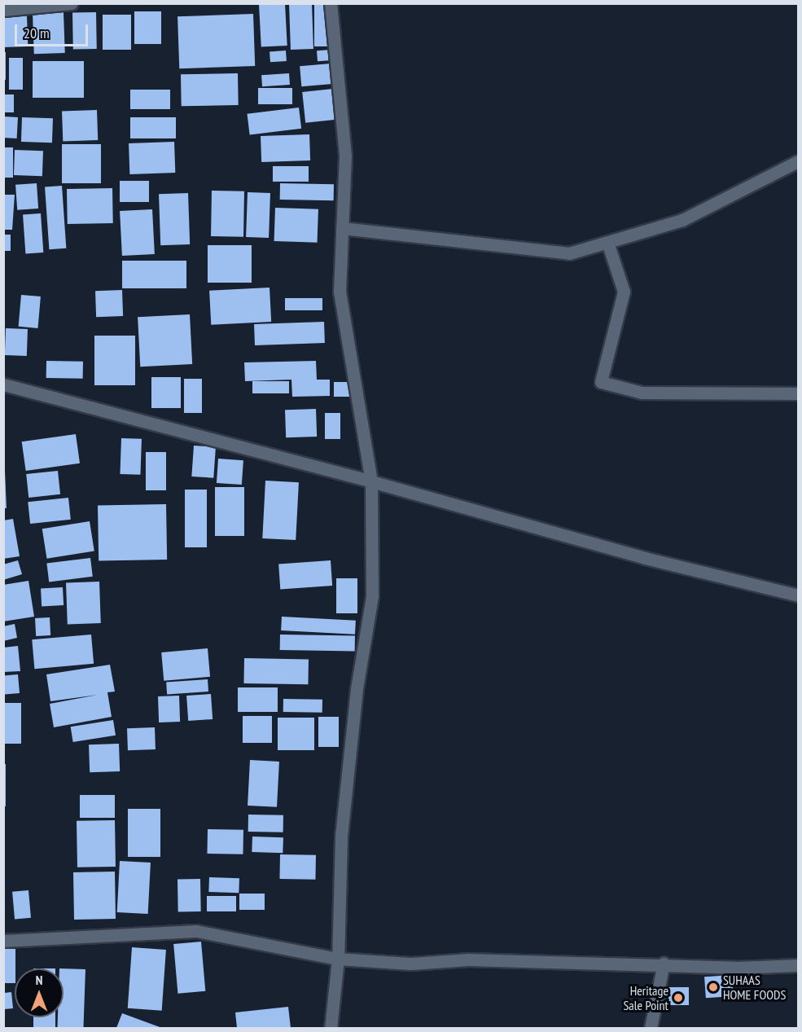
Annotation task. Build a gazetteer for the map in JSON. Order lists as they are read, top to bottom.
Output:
{
  "places": ["SUHAAS HOME FOODS", "Heritage Sale Point"],
  "scale_bar": "20 m",
  "north": "top"
}
